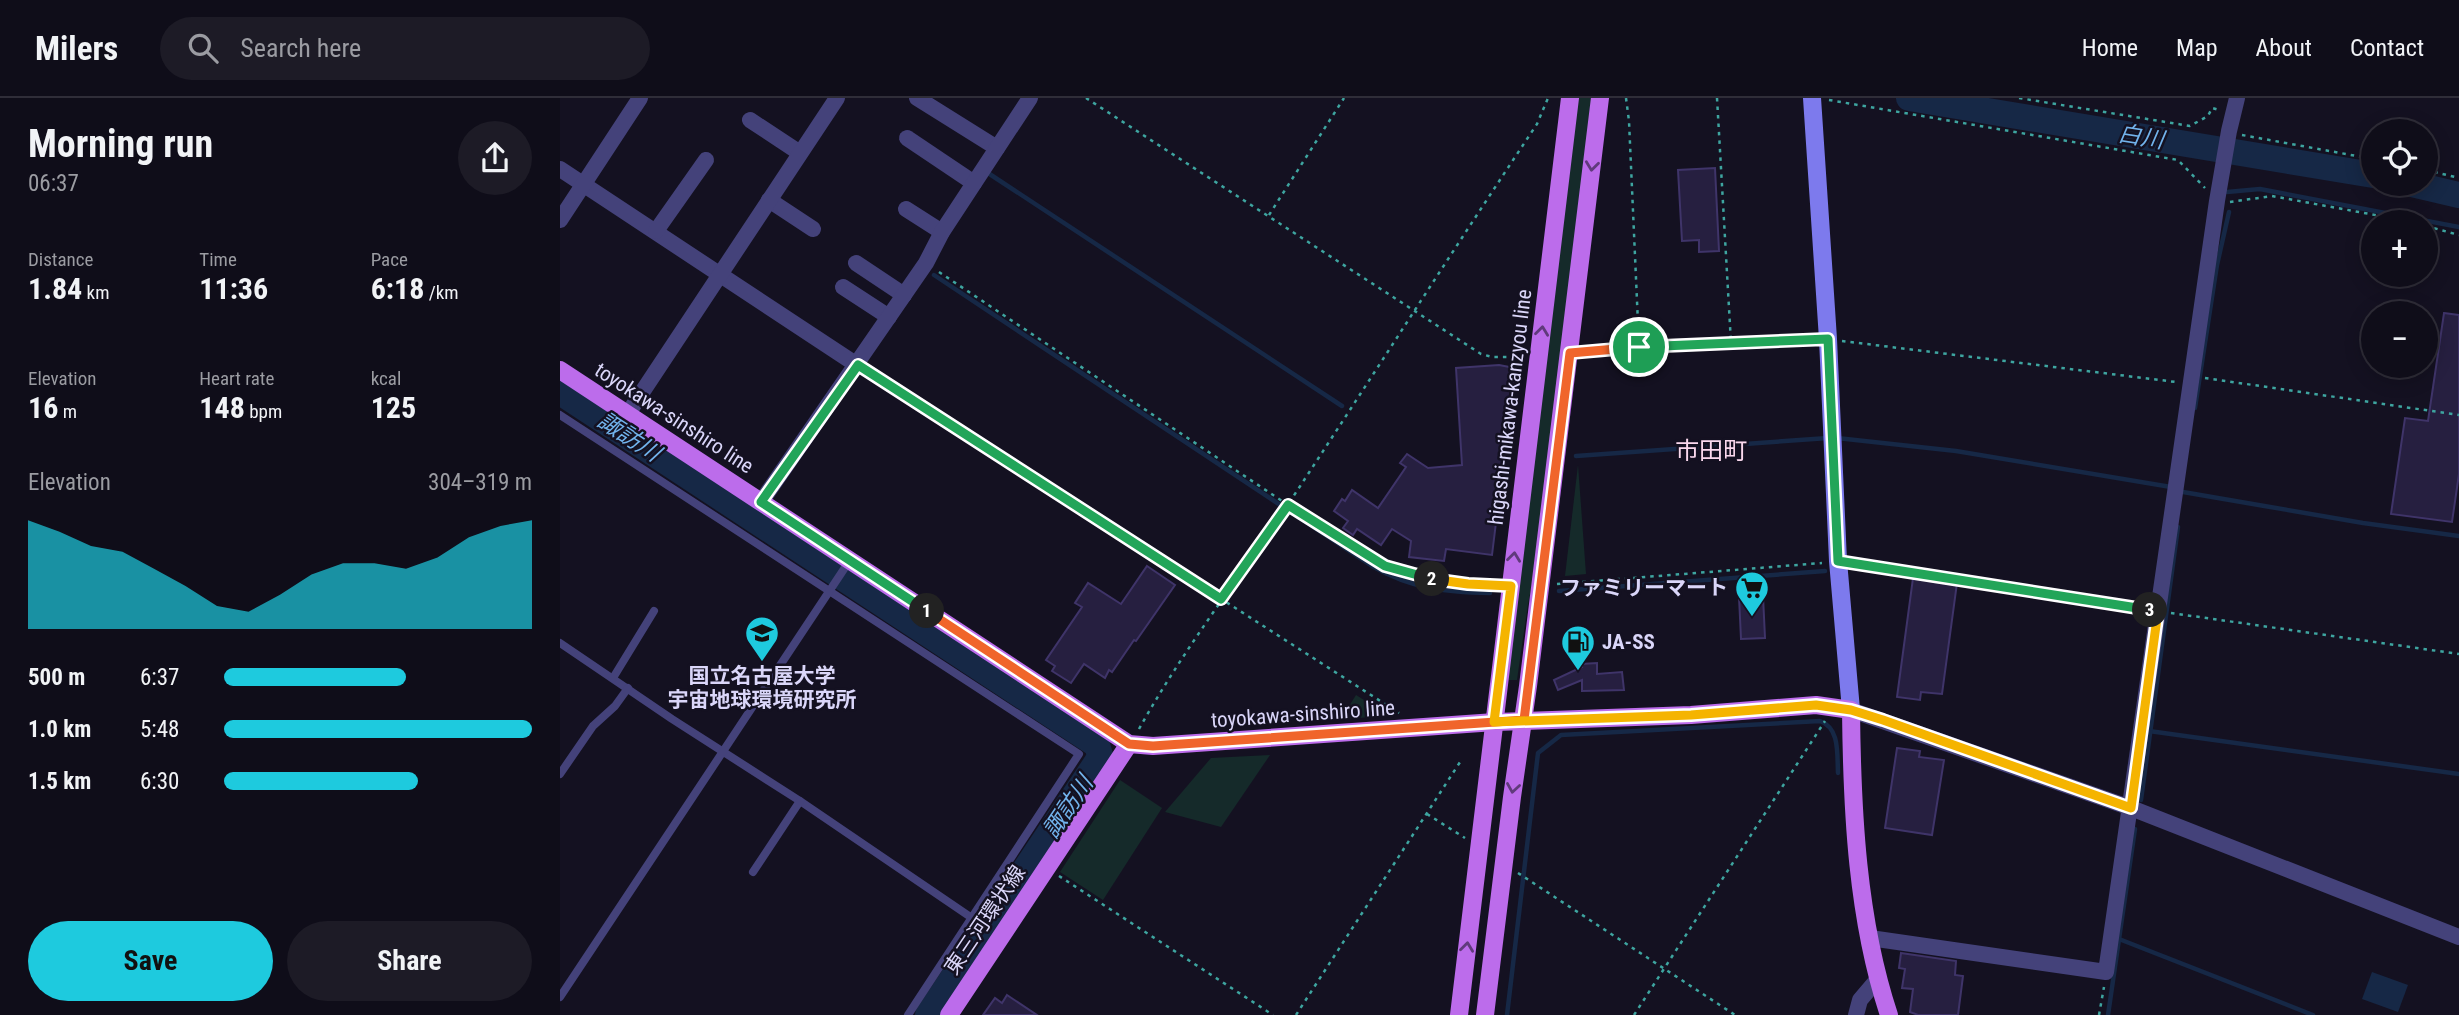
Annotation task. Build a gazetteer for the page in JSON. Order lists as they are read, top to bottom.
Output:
{
  "streets": {
    "main road": ["higashi-mikawa-kanzyou line", "toyokawa-sinshiro line", "東三河環状線"]
  },
  "crossings": [
    ["higashi-mikawa-kanzyou line", "toyokawa-sinshiro line"],
    ["toyokawa-sinshiro line", "東三河環状線"]
  ],
  "districts": ["市田町"],
  "water": ["白川", "諏訪川"],
  "places": {
    "supermarket": ["ファミリーマート"],
    "school or university": ["国立名古屋大学 宇宙地球環境研究所"],
    "fuel station": ["JA-SS"]
  },
  "page": {
    "header": "Milers",
    "search": "Search here",
    "nav": [
      "Home",
      "Map",
      "About",
      "Contact"
    ],
    "heading": ["Morning run", "06:37"],
    "map_buttons": ["+", "−"],
    "stats": [
      ["Distance", "1.84 km"],
      ["Time", "11:36"],
      ["Pace", "6:18 /km"],
      ["Elevation", "16 m"],
      ["Heart rate", "148 bpm"],
      ["kcal", "125"]
    ],
    "chart": ["Elevation", "304–319 m"],
    "pins": ["2", "3", "1"],
    "list": [
      {
        "name": "500 m",
        "note": "6:37"
      },
      {
        "name": "1.0 km",
        "note": "5:48"
      },
      {
        "name": "1.5 km",
        "note": "6:30"
      }
    ],
    "buttons": ["Save", "Share"]
  }
}
